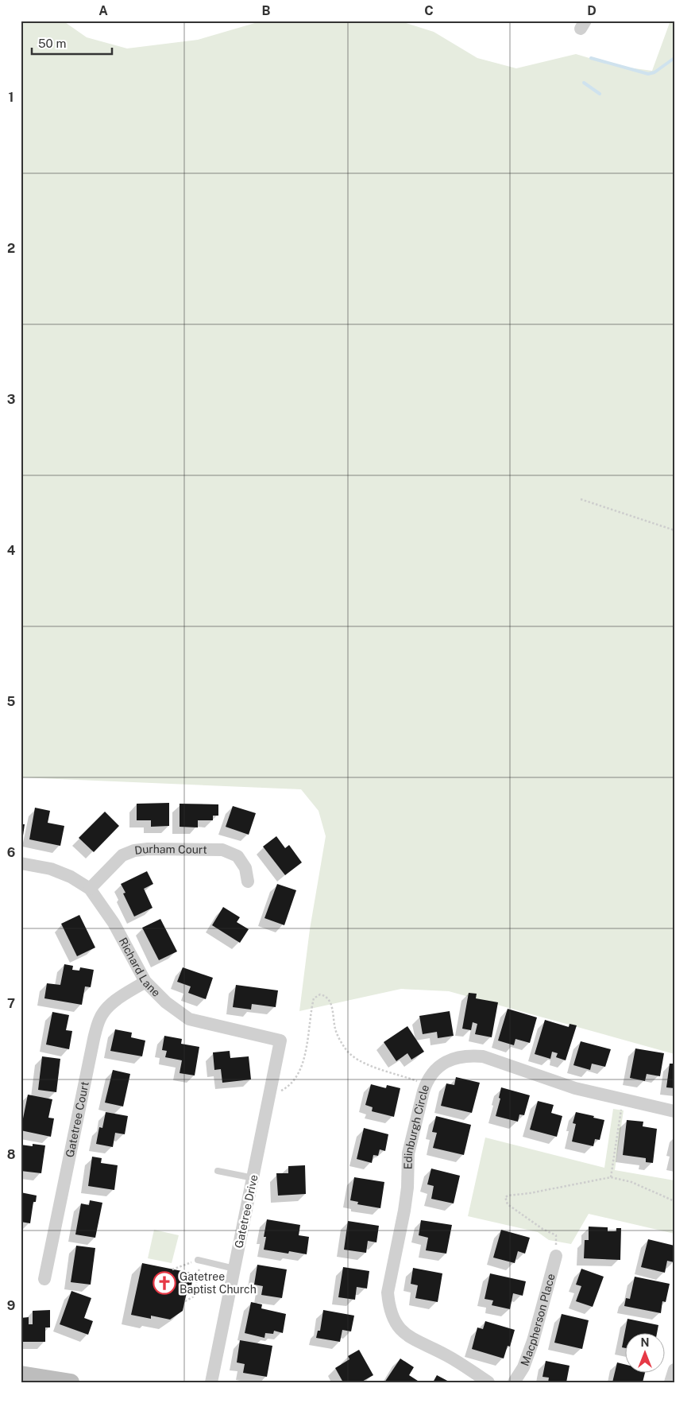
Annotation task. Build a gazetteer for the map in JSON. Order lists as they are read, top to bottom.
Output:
{
  "streets": {
    "street": [
      "Durham Court",
      "Richard Lane",
      "Gatetree Court",
      "Edinburgh Circle",
      "Gatetree Drive",
      "Macpherson Place"
    ]
  },
  "crossings": [
    ["Durham Court", "Richard Lane"],
    ["Richard Lane", "Gatetree Court"],
    ["Richard Lane", "Gatetree Drive"]
  ],
  "places": {
    "church": ["Gatetree Baptist Church"]
  },
  "scale_bar": "50 m",
  "north": "top",
  "grid": {
    "columns": [
      "A",
      "B",
      "C",
      "D"
    ],
    "rows": [
      "1",
      "2",
      "3",
      "4",
      "5",
      "6",
      "7",
      "8",
      "9"
    ]
  }
}
